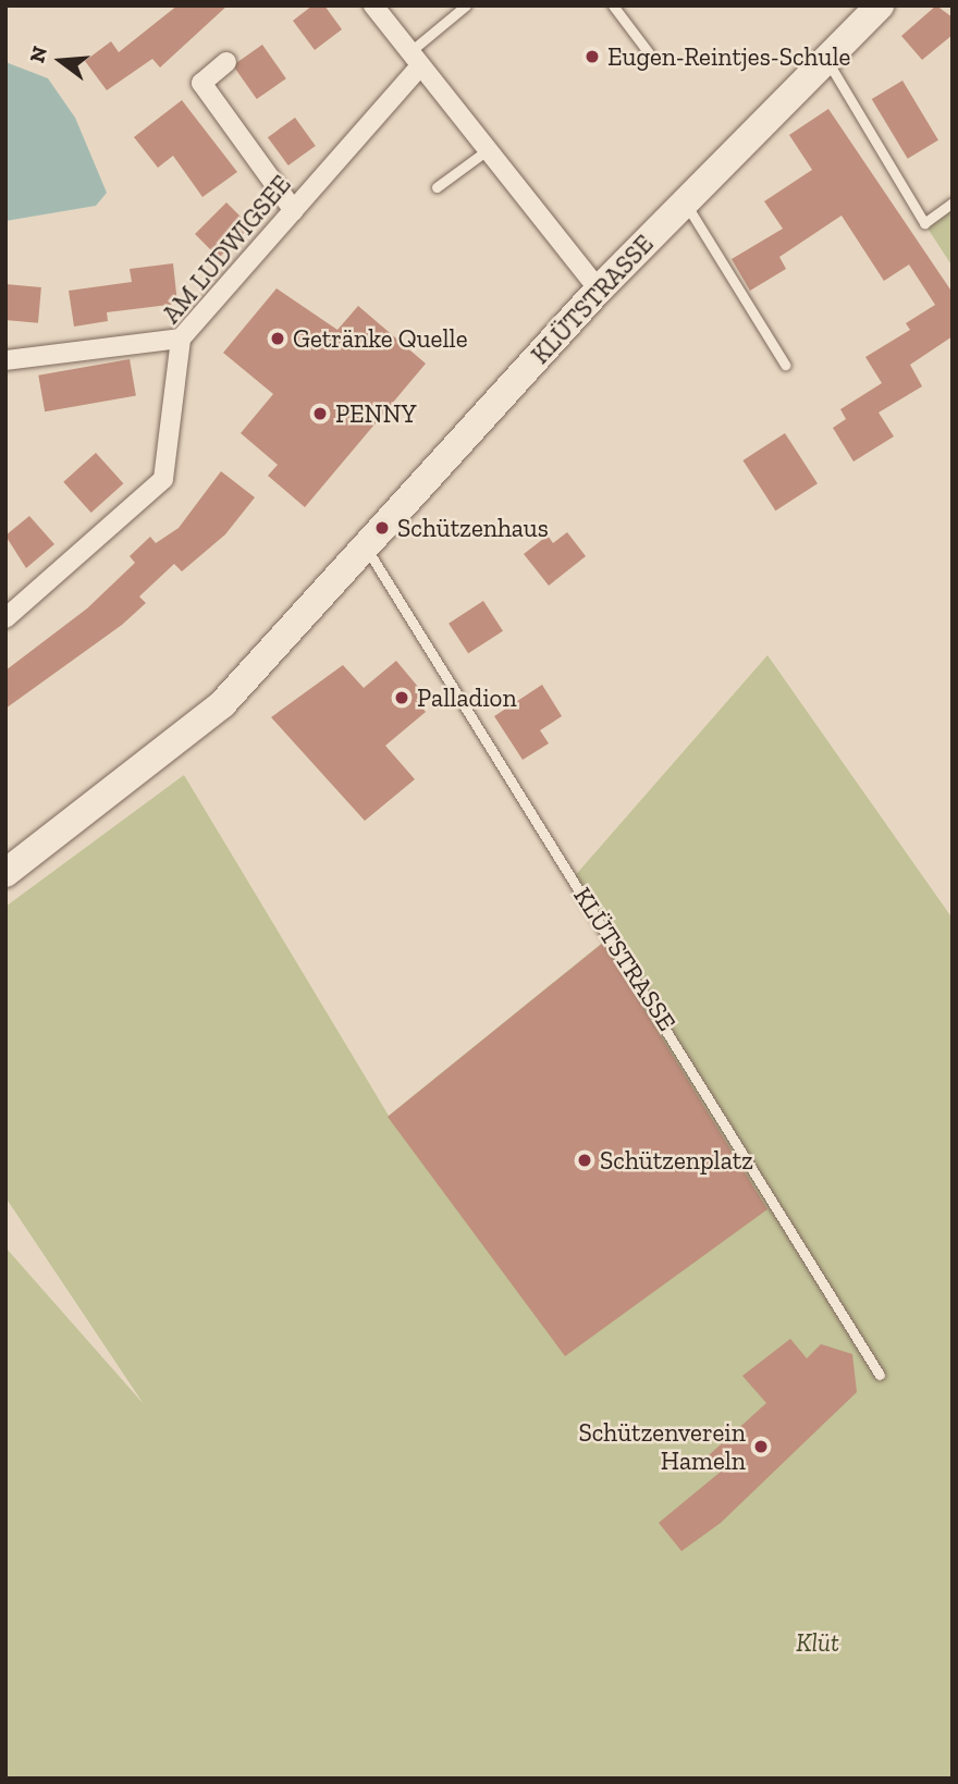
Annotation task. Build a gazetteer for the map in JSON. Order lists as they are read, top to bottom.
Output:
{
  "streets": {
    "main road": ["KLÜTSTRASSE"],
    "street": ["AM LUDWIGSEE"]
  },
  "parks": ["Klüt"],
  "places": [
    "Eugen-Reintjes-Schule",
    "Getränke Quelle",
    "PENNY",
    "Schützenhaus",
    "Palladion",
    "Schützenplatz",
    "Schützenverein Hameln"
  ],
  "north": "left"
}
